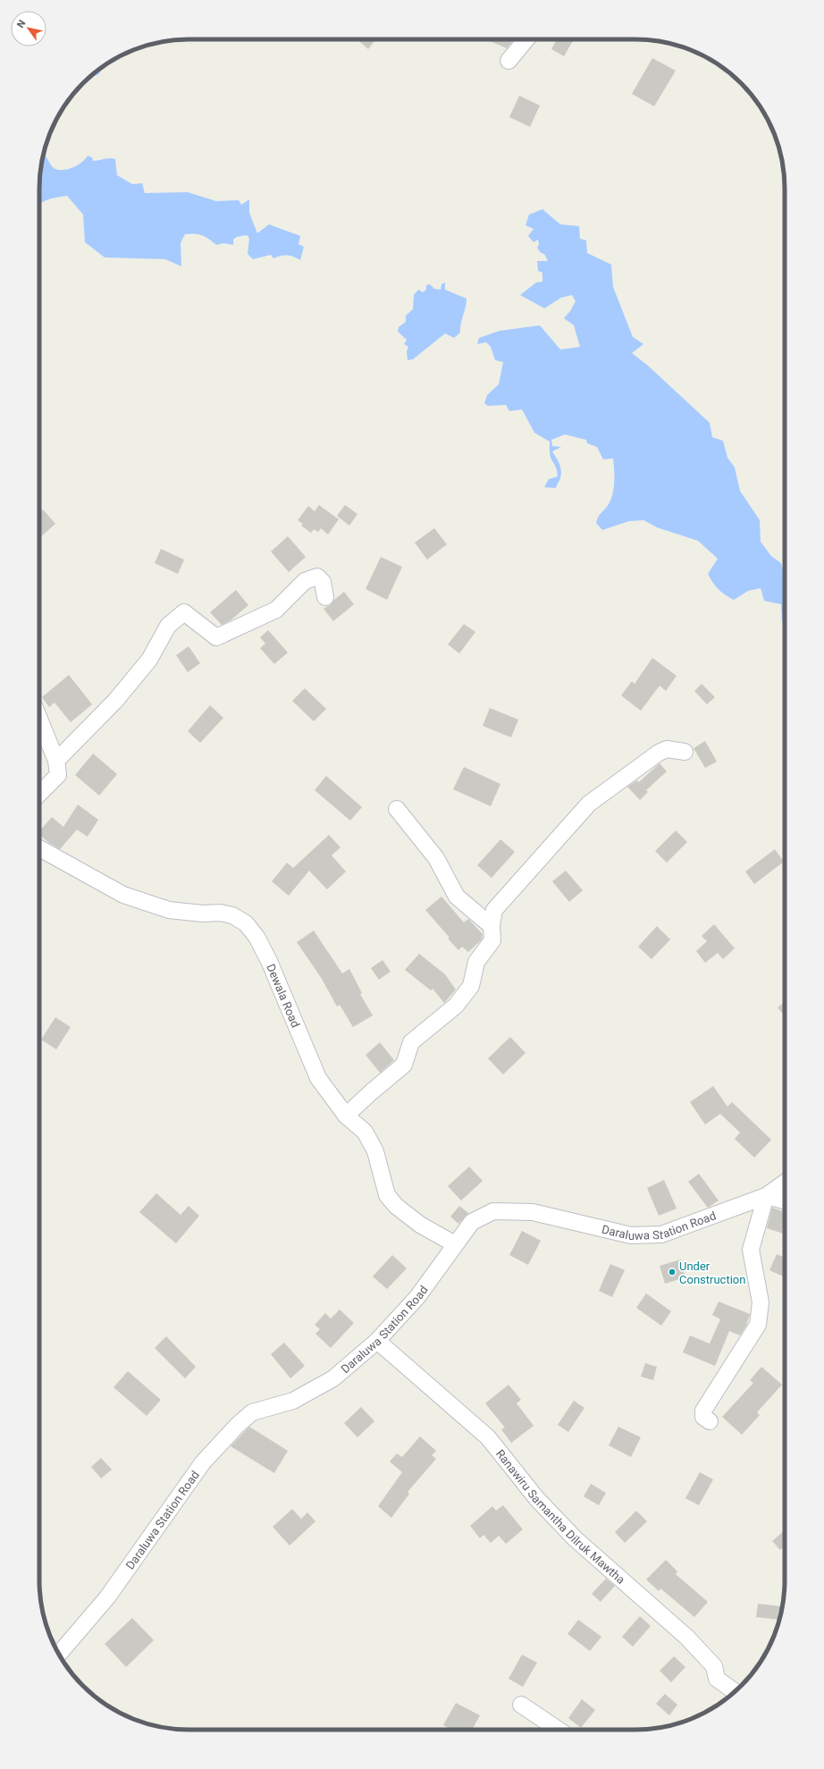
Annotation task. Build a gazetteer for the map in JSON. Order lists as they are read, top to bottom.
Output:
{
  "streets": {
    "street": ["Dewala Road", "Daraluwa Station Road", "Ranawiru Samantha Dilruk Mawtha"]
  },
  "crossings": [
    ["Dewala Road", "Daraluwa Station Road"],
    ["Daraluwa Station Road", "Ranawiru Samantha Dilruk Mawtha"]
  ],
  "places": ["Under Construction"],
  "north": "top left"
}
